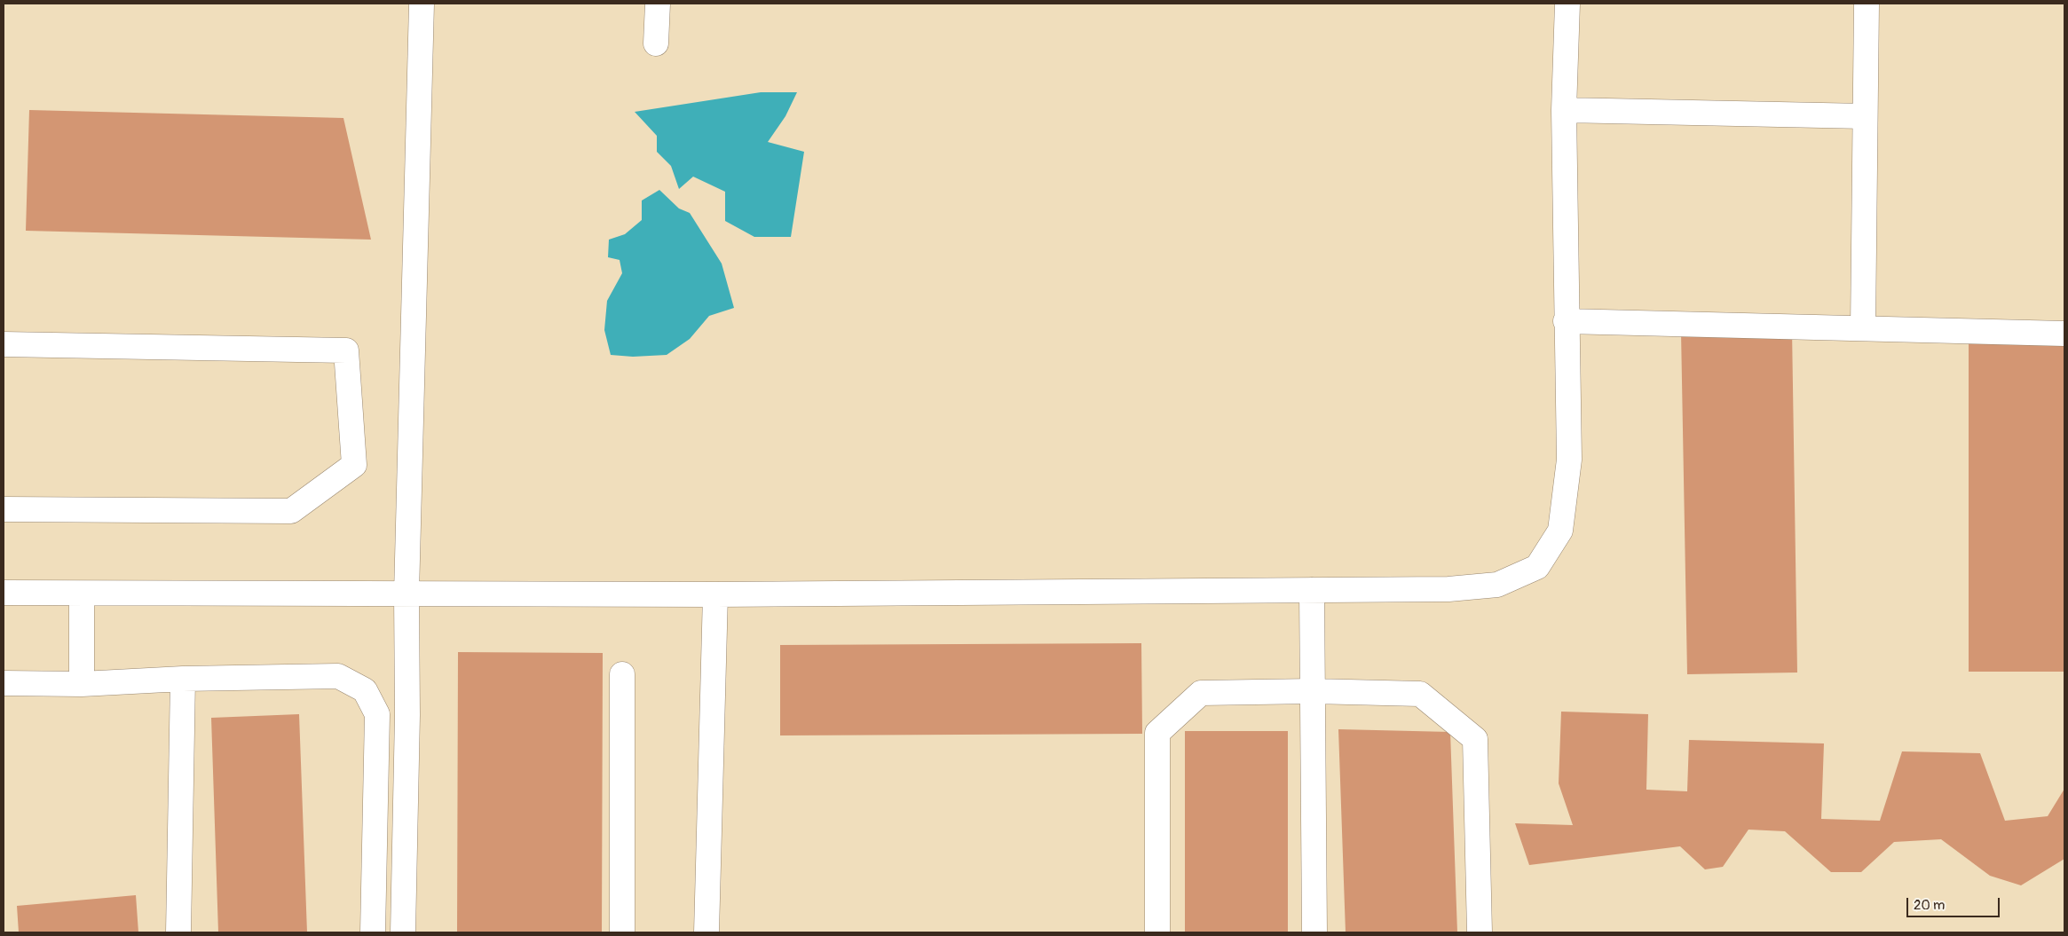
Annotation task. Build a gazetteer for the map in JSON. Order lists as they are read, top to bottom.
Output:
{
  "scale_bar": "20 m"
}
